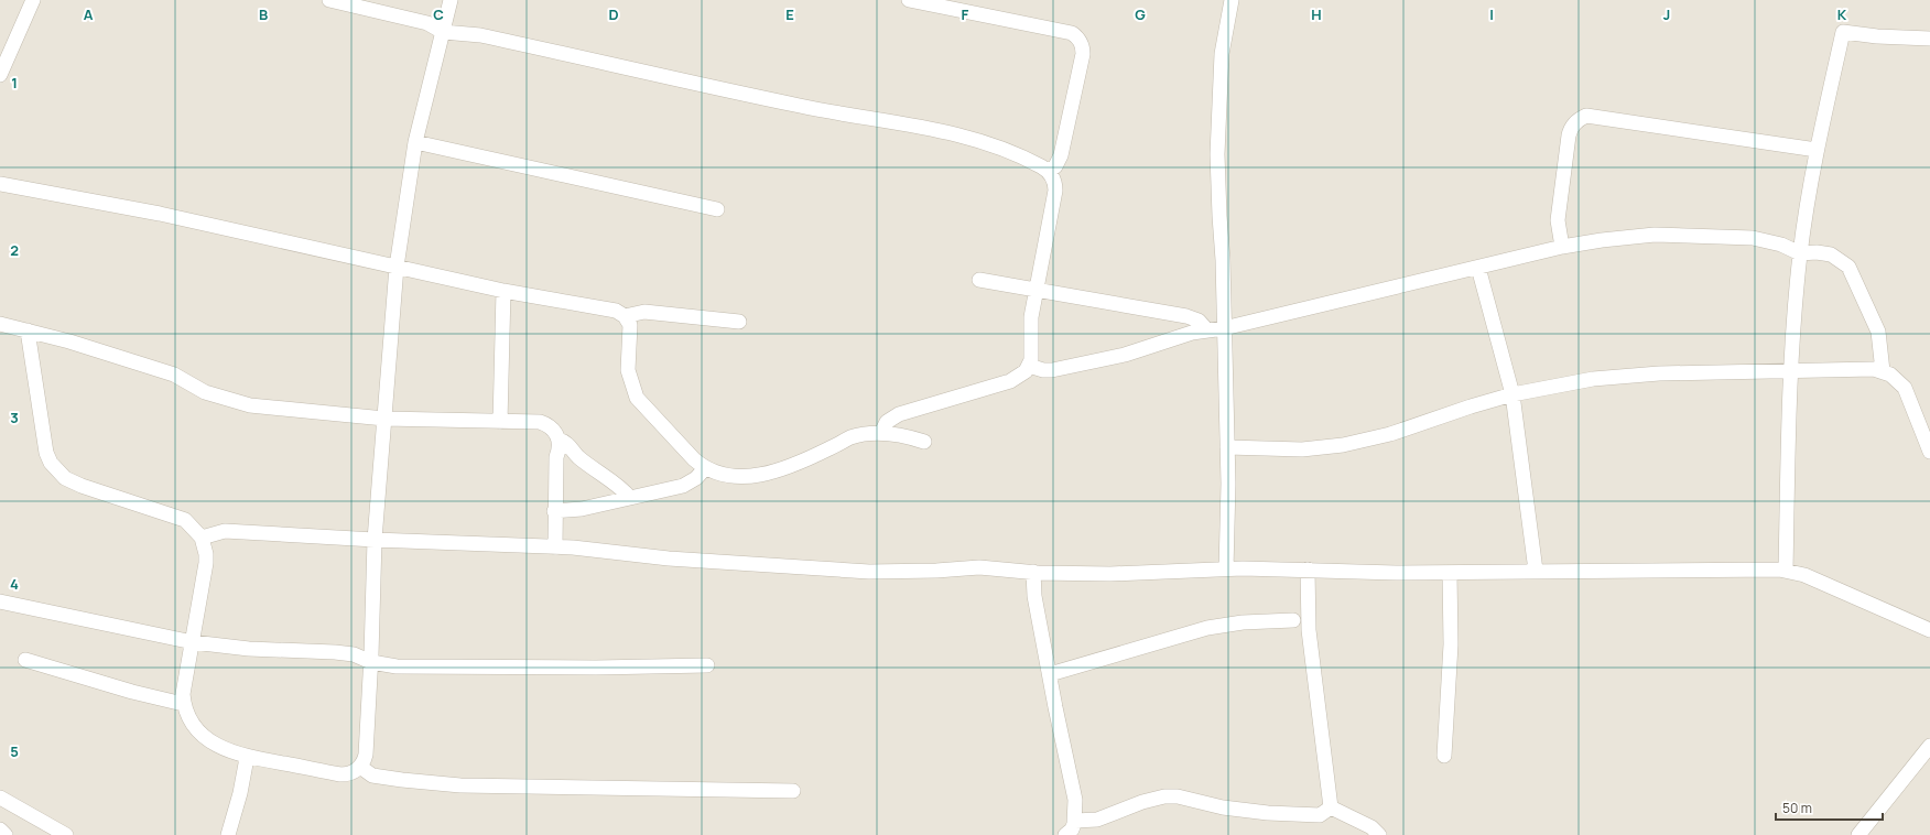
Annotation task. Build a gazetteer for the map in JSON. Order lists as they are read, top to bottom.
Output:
{
  "scale_bar": "50 m",
  "grid": {
    "columns": [
      "A",
      "B",
      "C",
      "D",
      "E",
      "F",
      "G",
      "H",
      "I",
      "J",
      "K"
    ],
    "rows": [
      "1",
      "2",
      "3",
      "4",
      "5"
    ]
  }
}
